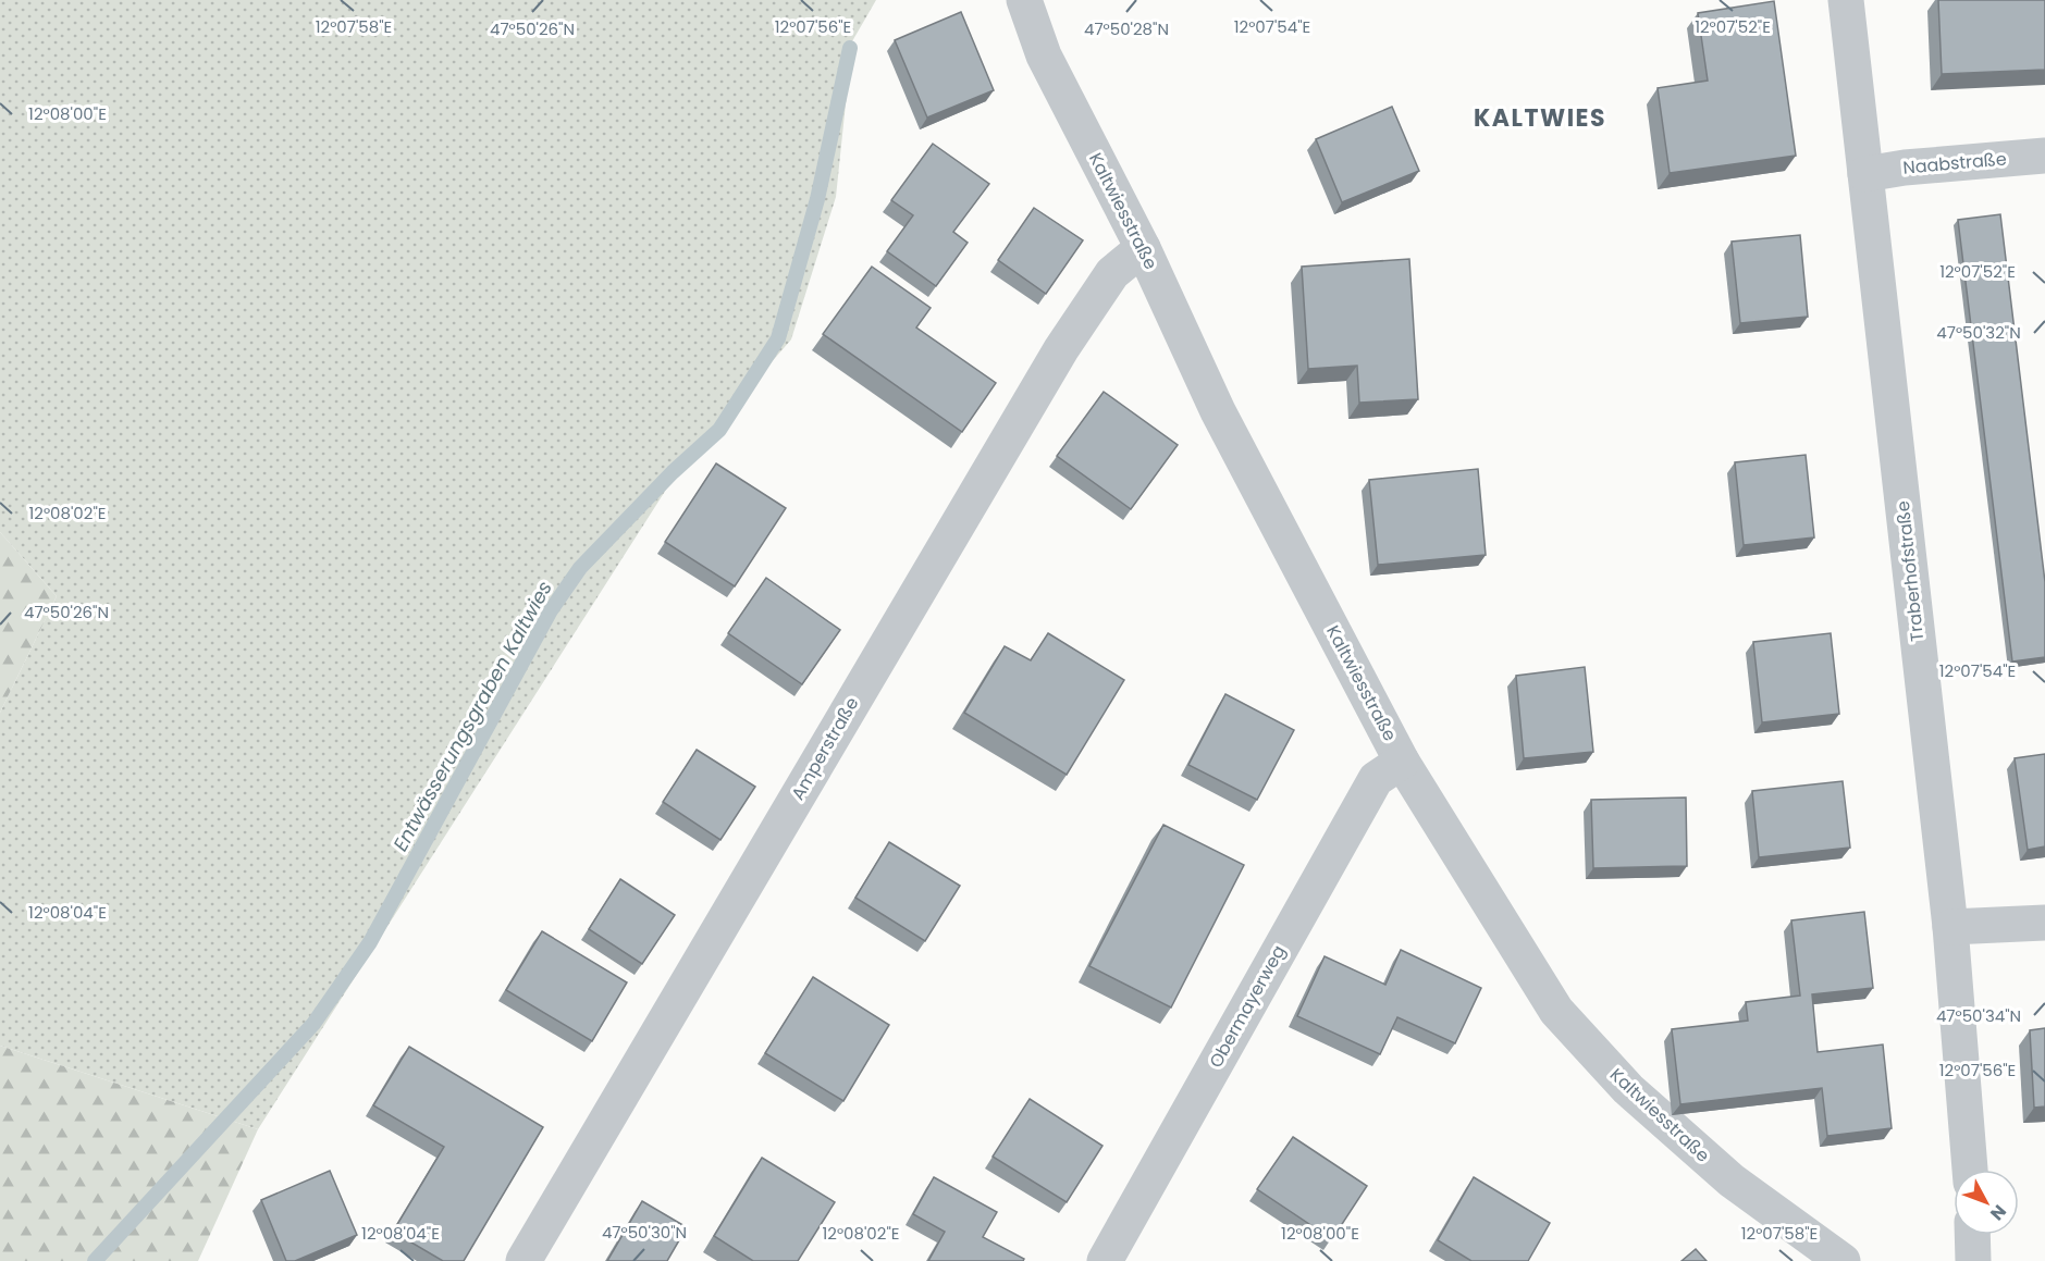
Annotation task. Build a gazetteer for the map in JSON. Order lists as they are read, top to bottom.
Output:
{
  "streets": {
    "street": [
      "Naabstraße",
      "Kaltwiesstraße",
      "Traberhofstraße",
      "Amperstraße",
      "Obermayerweg"
    ]
  },
  "crossings": [
    ["Naabstraße", "Traberhofstraße"],
    ["Kaltwiesstraße", "Amperstraße"],
    ["Kaltwiesstraße", "Obermayerweg"]
  ],
  "districts": ["KALTWIES"],
  "water": ["Entwässerungsgraben Kaltwies"],
  "north": "bottom right",
  "coordinates": [
    "12°07'58\"E",
    "12°07'56\"E",
    "12°07'54\"E",
    "12°07'52\"E",
    "47°50'26\"N",
    "47°50'28\"N",
    "12°08'00\"E",
    "47°50'32\"N",
    "12°08'02\"E",
    "12°08'04\"E",
    "47°50'34\"N",
    "47°50'30\"N"
  ]
}
